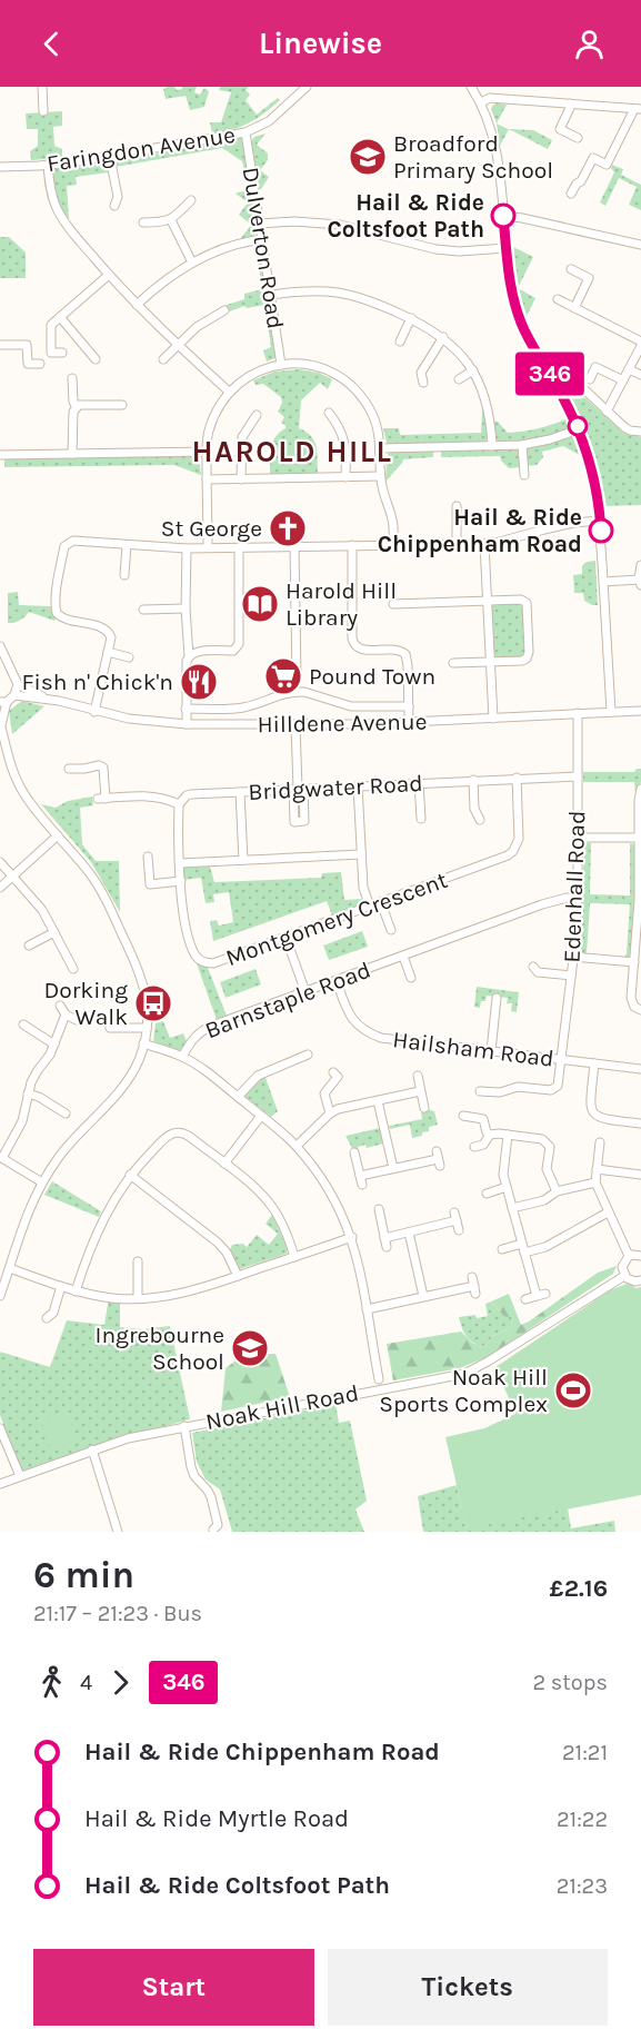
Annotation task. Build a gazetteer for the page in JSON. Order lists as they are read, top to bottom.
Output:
{
  "streets": {
    "street": [
      "Faringdon Avenue",
      "Dulverton Road",
      "Hilldene Avenue",
      "Bridgwater Road",
      "Edenhall Road",
      "Montgomery Crescent",
      "Barnstaple Road",
      "Hailsham Road",
      "Noak Hill Road"
    ]
  },
  "crossings": [
    ["Faringdon Avenue", "Dulverton Road"],
    ["Hilldene Avenue", "Edenhall Road"],
    ["Bridgwater Road", "Edenhall Road"],
    ["Bridgwater Road", "Montgomery Crescent"],
    ["Edenhall Road", "Barnstaple Road"],
    ["Edenhall Road", "Hailsham Road"],
    ["Barnstaple Road", "Hailsham Road"]
  ],
  "districts": ["HAROLD HILL"],
  "places": {
    "school or university": ["Broadford Primary School", "Ingrebourne School"],
    "other": ["Hail & Ride Coltsfoot Path", "Hail & Ride Chippenham Road"],
    "church": ["St George"],
    "library": ["Harold Hill Library"],
    "supermarket": ["Pound Town"],
    "restaurant": ["Fish n' Chick'n"],
    "bus stop": ["Dorking Walk"],
    "sports": ["Noak Hill Sports Complex"]
  },
  "lines": ["bus line 346"],
  "page": {
    "header": "Linewise",
    "on_map": "346",
    "heading": ["6 min", "21:17 – 21:23 · Bus", "£2.16"],
    "legs": ["4", "346", "2 stops"],
    "list": [
      {
        "name": "Hail & Ride Chippenham Road",
        "value": "21:21"
      },
      {
        "name": "Hail & Ride Myrtle Road",
        "value": "21:22"
      },
      {
        "name": "Hail & Ride Coltsfoot Path",
        "value": "21:23"
      }
    ],
    "buttons": ["Start", "Tickets"]
  }
}
